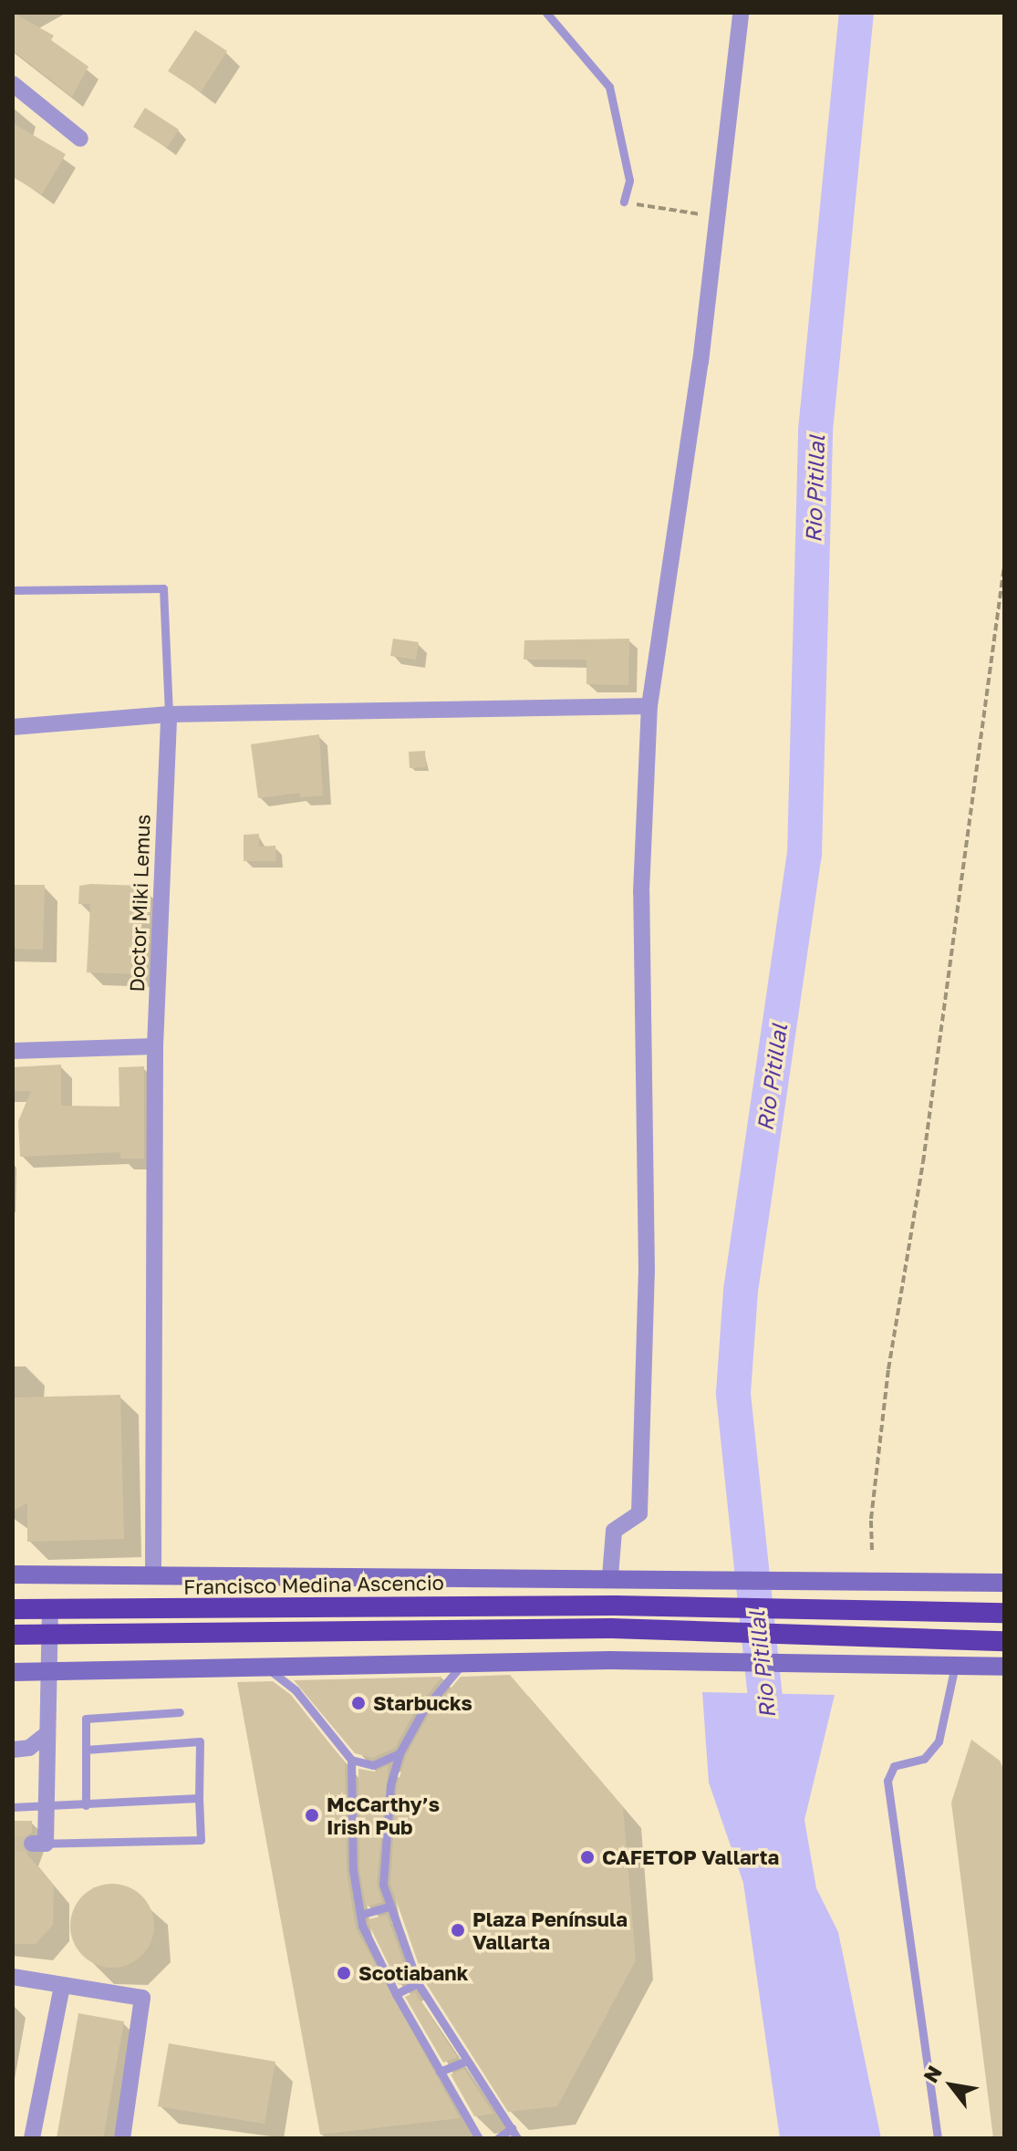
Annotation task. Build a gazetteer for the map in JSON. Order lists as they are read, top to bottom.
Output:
{
  "streets": {
    "highway": ["Francisco Medina Ascencio"],
    "street": ["Doctor Miki Lemus"]
  },
  "water": ["Rio Pitillal"],
  "places": [
    "Starbucks",
    "McCarthy’s Irish Pub",
    "CAFETOP Vallarta",
    "Plaza Península Vallarta",
    "Scotiabank"
  ],
  "north": "top left"
}
